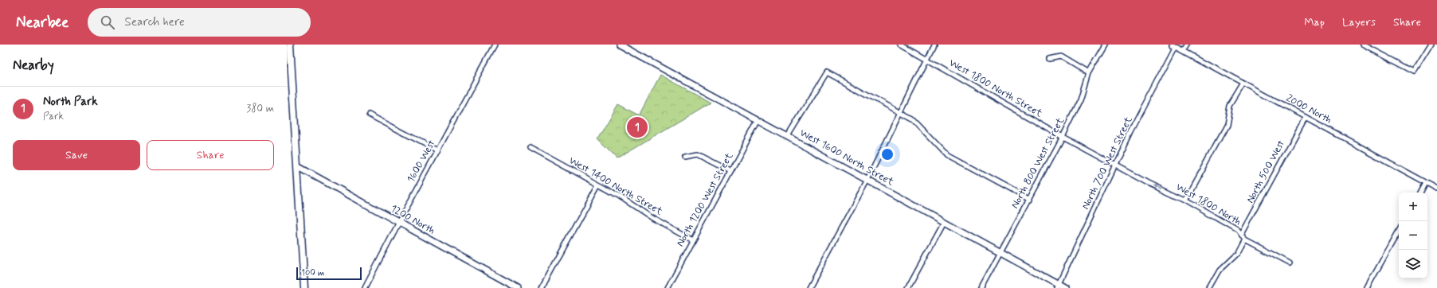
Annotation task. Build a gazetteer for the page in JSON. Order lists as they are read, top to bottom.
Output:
{
  "streets": {
    "street": [
      "West 1800 North Street",
      "2000 North",
      "West 1600 North Street",
      "1600 West",
      "North 800 West Street",
      "North 700 West Street",
      "North 500 West",
      "West 1400 North Street",
      "North 1200 West Street",
      "West 1800 North",
      "1200 North"
    ]
  },
  "crossings": [
    ["West 1800 North Street", "North 800 West Street"],
    ["West 1800 North Street", "North 700 West Street"],
    ["West 1800 North Street", "West 1800 North"],
    ["2000 North", "North 700 West Street"],
    ["2000 North", "North 500 West"],
    ["West 1600 North Street", "North 800 West Street"],
    ["West 1600 North Street", "North 700 West Street"],
    ["West 1600 North Street", "North 1200 West Street"],
    ["1600 West", "1200 North"],
    ["North 700 West Street", "West 1800 North"],
    ["North 500 West", "West 1800 North"],
    ["West 1400 North Street", "North 1200 West Street"]
  ],
  "one_way": ["West 1800 North"],
  "scale_bar": "100 m",
  "page": {
    "header": "Nearbee",
    "search": "Search here",
    "nav": ["Map", "Layers", "Share"],
    "heading": "Nearby",
    "list": [
      {
        "mark": "1",
        "name": "North Park",
        "note": "Park",
        "value": "380 m"
      }
    ],
    "pins": "1",
    "buttons": ["Save", "Share"],
    "map_buttons": ["+", "−"],
    "scale": "100 m"
  }
}
